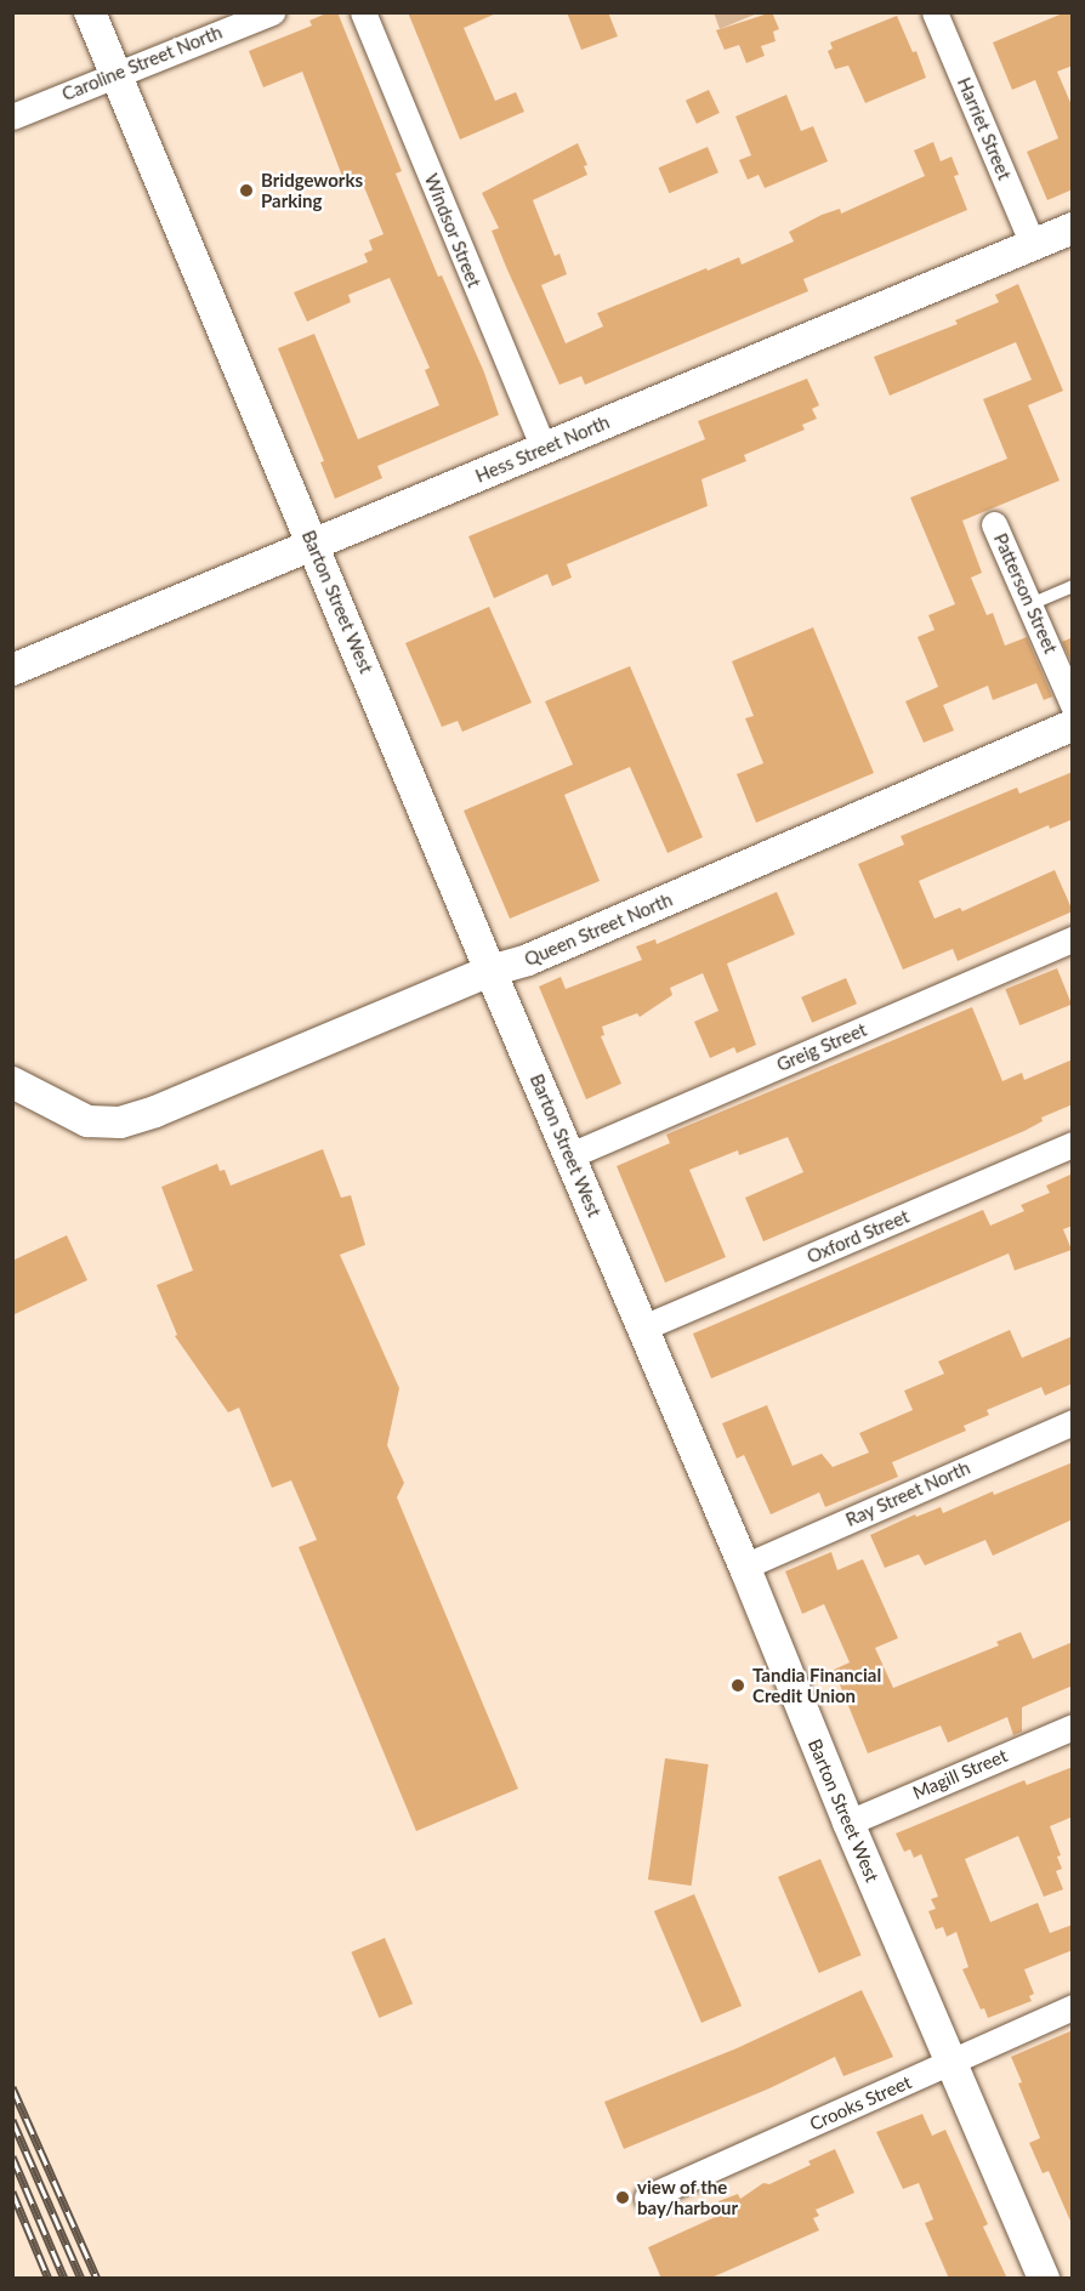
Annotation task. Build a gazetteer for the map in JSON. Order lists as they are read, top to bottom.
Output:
{
  "streets": {
    "street": [
      "Caroline Street North",
      "Harriet Street",
      "Windsor Street",
      "Hess Street North",
      "Patterson Street",
      "Barton Street West",
      "Queen Street North",
      "Greig Street",
      "Oxford Street",
      "Ray Street North",
      "Magill Street",
      "Crooks Street"
    ]
  },
  "crossings": [
    ["Caroline Street North", "Barton Street West"],
    ["Harriet Street", "Hess Street North"],
    ["Windsor Street", "Hess Street North"],
    ["Hess Street North", "Barton Street West"],
    ["Barton Street West", "Queen Street North"],
    ["Barton Street West", "Greig Street"],
    ["Barton Street West", "Oxford Street"],
    ["Barton Street West", "Ray Street North"],
    ["Barton Street West", "Magill Street"],
    ["Barton Street West", "Crooks Street"]
  ],
  "places": ["Bridgeworks Parking", "Tandia Financial Credit Union", "view of the bay/harbour"]
}
